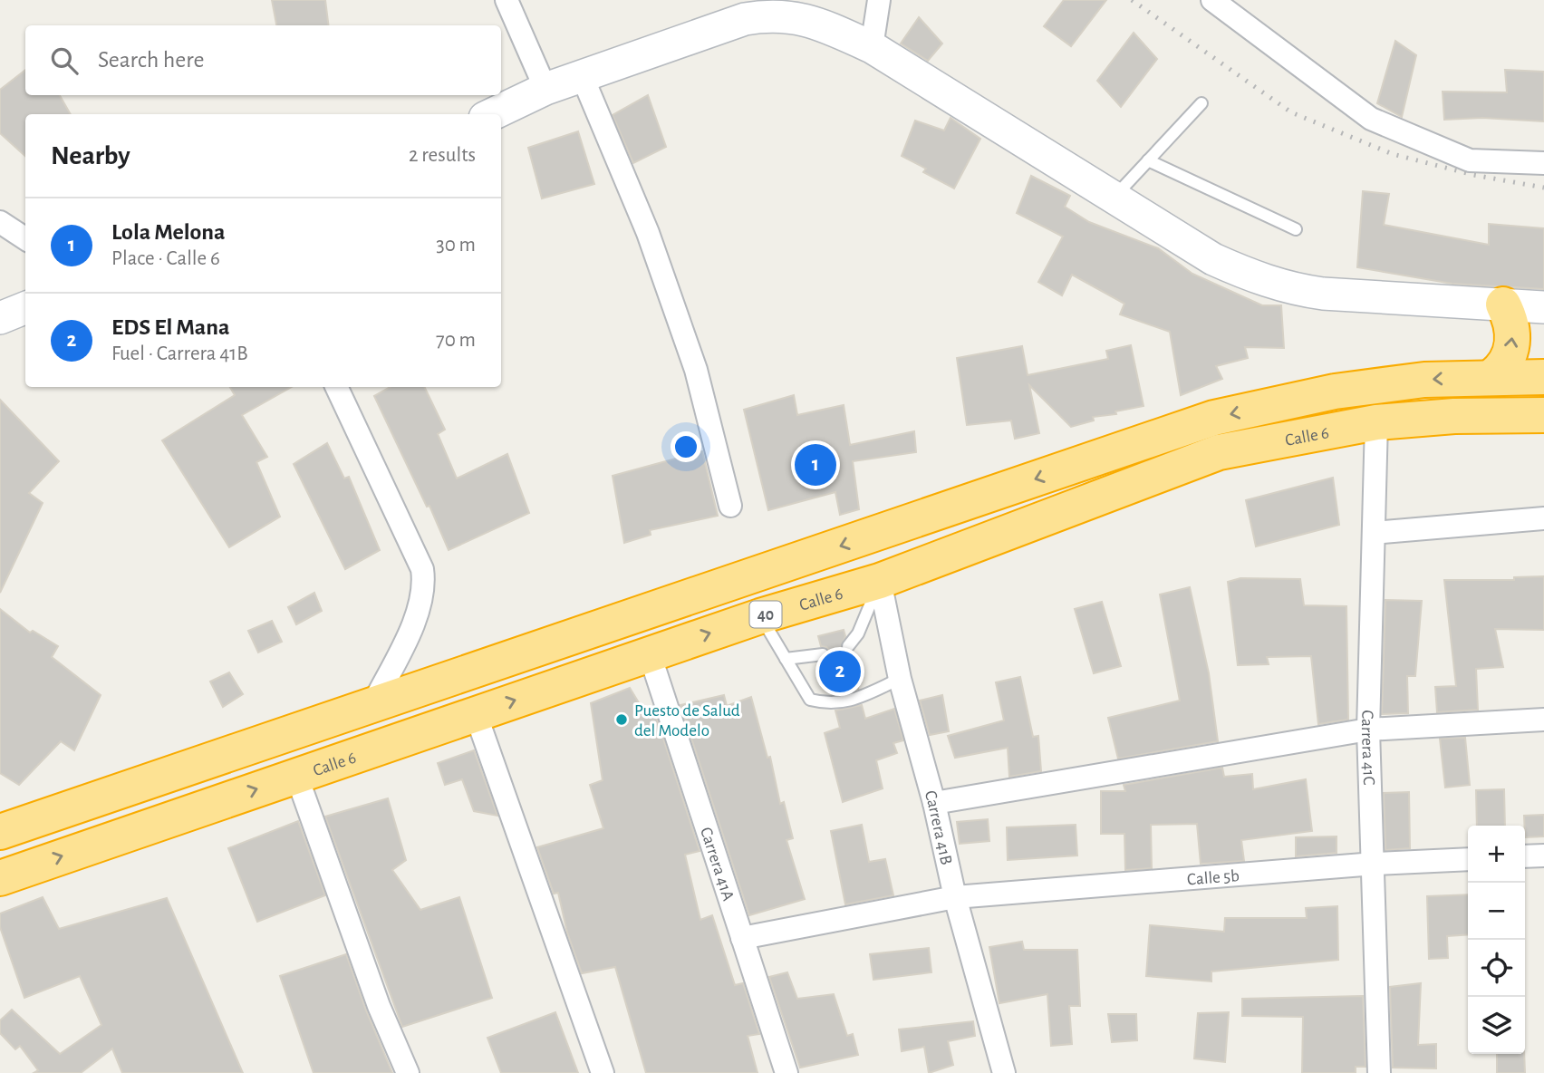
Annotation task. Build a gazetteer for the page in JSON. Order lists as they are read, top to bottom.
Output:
{
  "streets": {
    "highway": ["Calle 6", "40"],
    "street": [
      "Carrera 41C",
      "Carrera 41B",
      "Carrera 41A",
      "Calle 5b"
    ]
  },
  "crossings": [
    ["Calle 6", "Carrera 41C"],
    ["Calle 6", "Carrera 41B"],
    ["Calle 6", "Carrera 41A"],
    ["Carrera 41C", "Calle 5b"],
    ["Carrera 41B", "Calle 5b"],
    ["Carrera 41A", "Calle 5b"]
  ],
  "places": ["Puesto de Salud del Modelo"],
  "page": {
    "search": "Search here",
    "heading": ["Nearby", "2 results"],
    "list": [
      {
        "mark": "1",
        "name": "Lola Melona",
        "note": "Place · Calle 6",
        "value": "30 m"
      },
      {
        "mark": "2",
        "name": "EDS El Mana",
        "note": "Fuel · Carrera 41B",
        "value": "70 m"
      }
    ],
    "pins": ["1", "2"],
    "map_buttons": ["+", "−"]
  }
}
